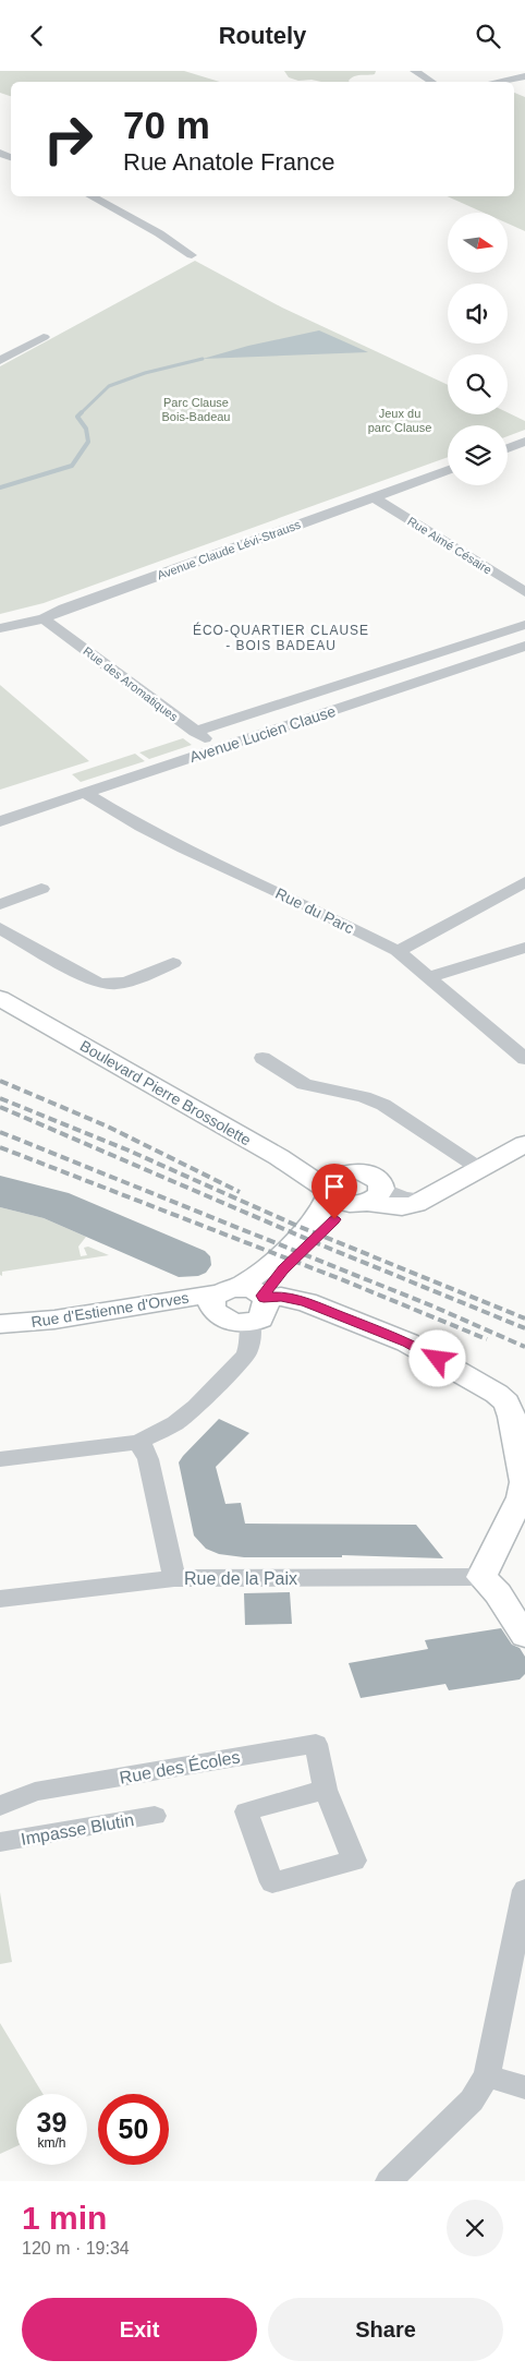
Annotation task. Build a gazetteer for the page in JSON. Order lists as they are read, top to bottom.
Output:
{
  "streets": {
    "main road": ["Boulevard Pierre Brossolette", "Rue d'Estienne d'Orves"],
    "street": [
      "Rue Aimé Césaire",
      "Avenue Claude Lévi-Strauss",
      "Rue des Aromatiques",
      "Avenue Lucien Clause",
      "Rue du Parc",
      "Rue de la Paix",
      "Rue des Écoles",
      "Impasse Blutin"
    ]
  },
  "crossings": [
    ["Rue Aimé Césaire", "Avenue Claude Lévi-Strauss"],
    ["Avenue Claude Lévi-Strauss", "Rue des Aromatiques"],
    ["Rue des Aromatiques", "Avenue Lucien Clause"],
    ["Avenue Lucien Clause", "Rue du Parc"]
  ],
  "districts": ["ÉCO-QUARTIER CLAUSE - BOIS BADEAU"],
  "parks": ["Parc Clause Bois-Badeau", "Jeux du parc Clause"],
  "north": "right",
  "page": {
    "header": "Routely",
    "turn": ["70 m", "Rue Anatole France"],
    "speed": "39 km/h",
    "limit": "50",
    "heading": ["1 min", "120 m · 19:34"],
    "buttons": ["Exit", "Share"]
  }
}
